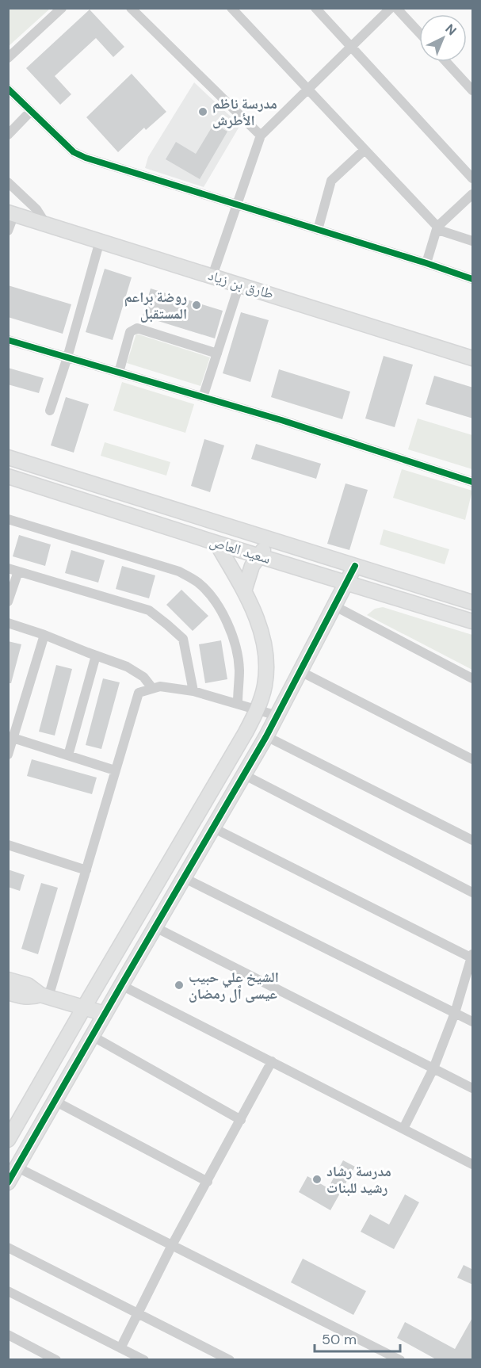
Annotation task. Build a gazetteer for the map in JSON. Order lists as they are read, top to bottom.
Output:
{
  "streets": {
    "street": ["طارق بن زياد", "سعيد العاص"]
  },
  "places": [
    "مدرسة ناظم الأطرش",
    "روضة براعم المستقبل",
    "الشيخ علي حبيب عيسى ٱل رمضان",
    "مدرسة رشاد رشيد للبنات"
  ],
  "scale_bar": "50 m",
  "north": "top right"
}
